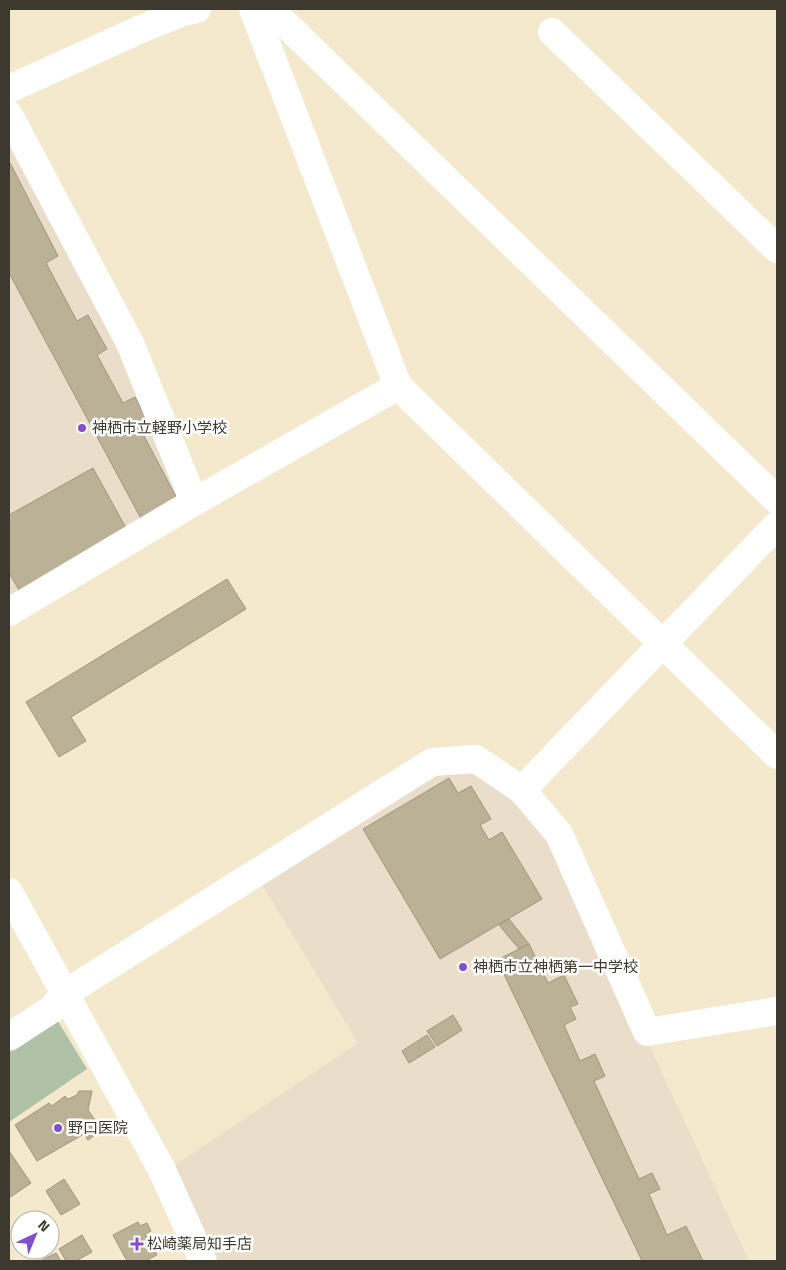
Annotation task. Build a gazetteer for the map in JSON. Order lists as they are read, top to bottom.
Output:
{
  "places": {
    "other": ["神栖市立軽野小学校", "神栖市立神栖第一中学校", "野口医院"],
    "health": ["松崎薬局知手店"]
  },
  "north": "top right"
}
